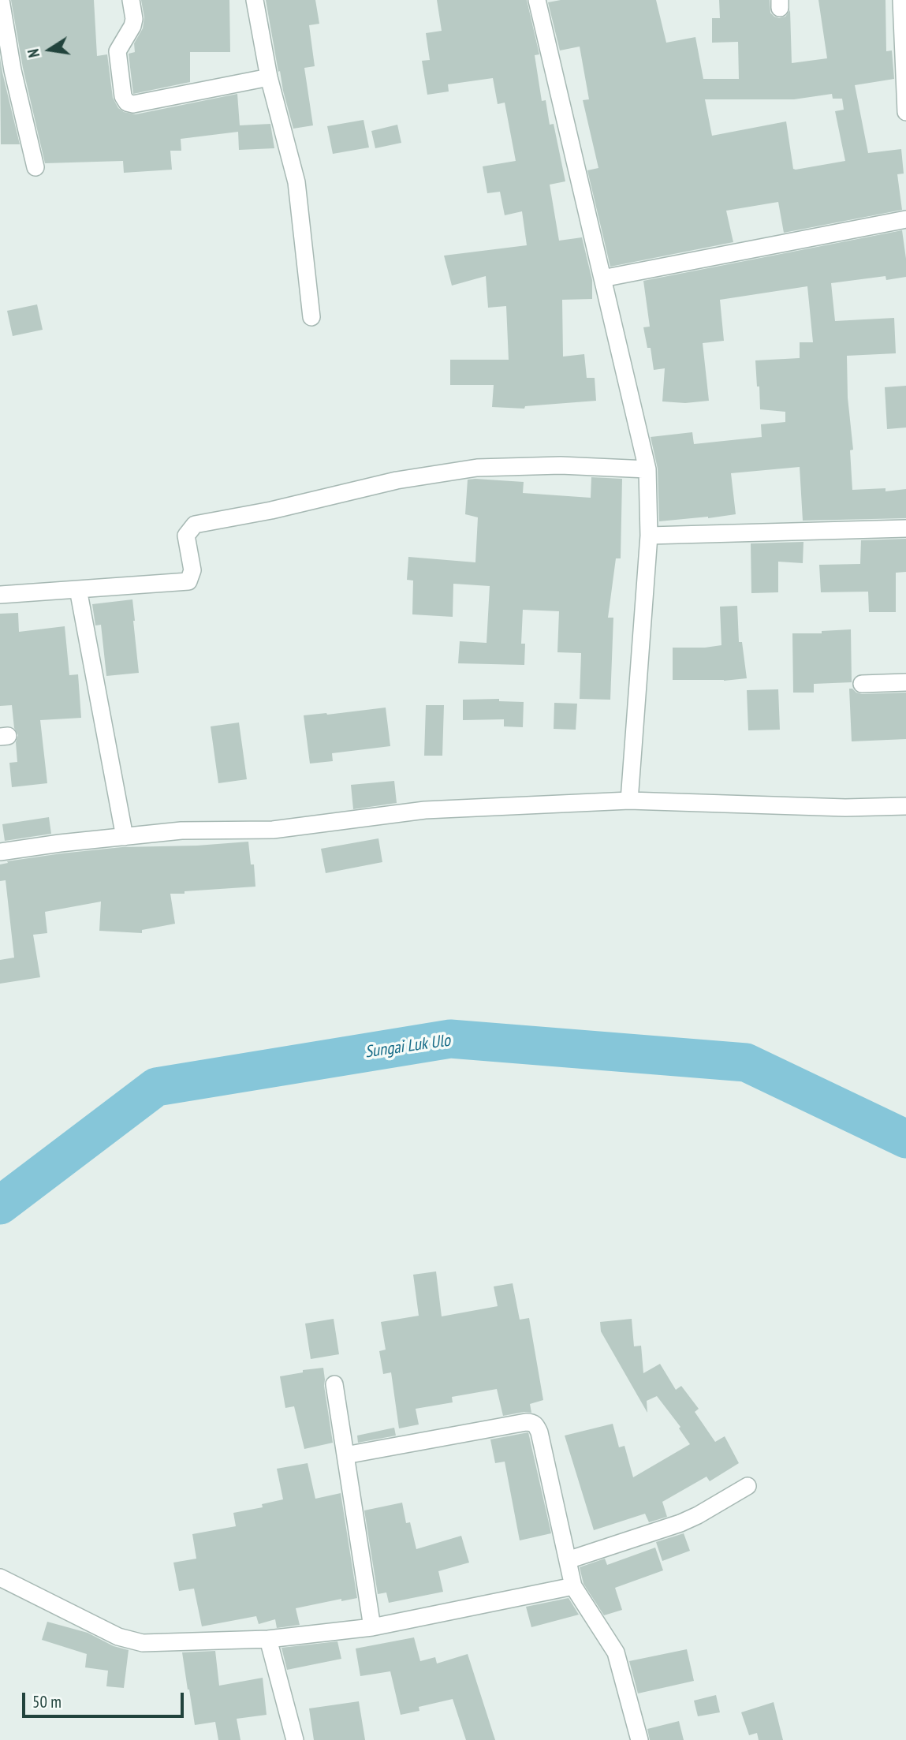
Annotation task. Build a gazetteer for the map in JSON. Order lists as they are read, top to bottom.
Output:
{
  "water": ["Sungai Luk Ulo"],
  "scale_bar": "50 m",
  "north": "left"
}
